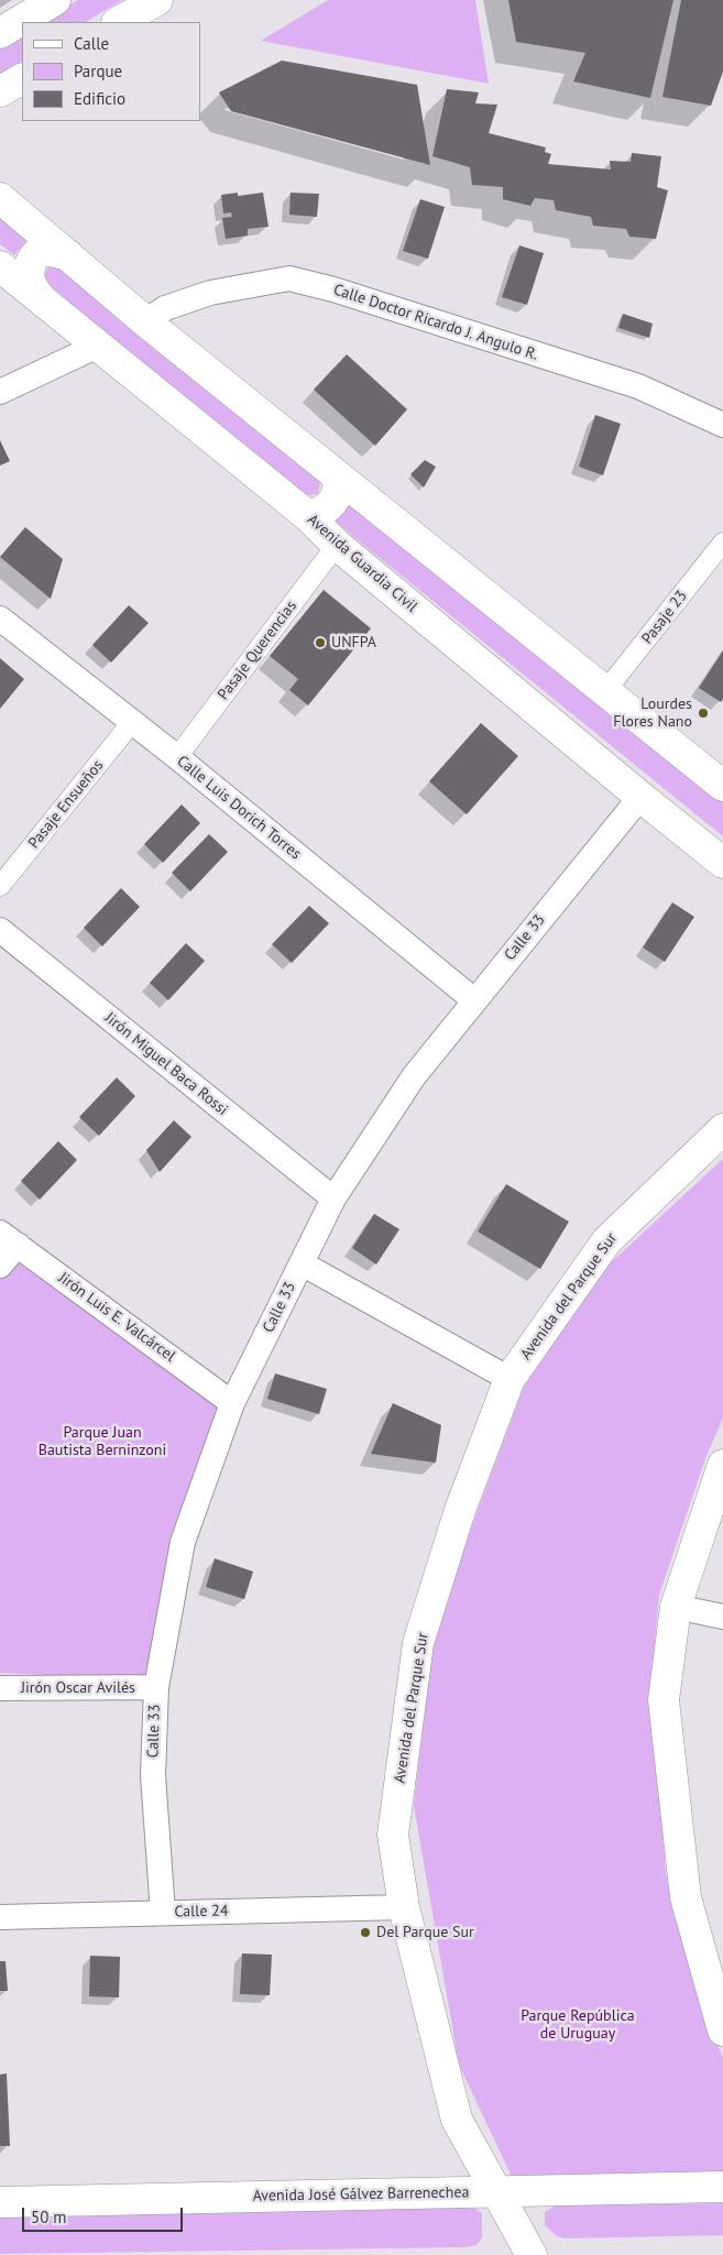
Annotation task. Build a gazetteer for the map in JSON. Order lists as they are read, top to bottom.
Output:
{
  "streets": {
    "main road": ["Avenida Guardia Civil", "Avenida del Parque Sur", "Avenida José Gálvez Barrenechea"],
    "street": [
      "Calle Doctor Ricardo J. Angulo R.",
      "Pasaje 23",
      "Pasaje Querencias",
      "Pasaje Ensueños",
      "Calle Luis Dorich Torres",
      "Calle 33",
      "Jirón Miguel Baca Rossi",
      "Jirón Luis E. Valcárcel",
      "Jirón Oscar Avilés",
      "Calle 24"
    ]
  },
  "crossings": [
    ["Avenida Guardia Civil", "Pasaje Querencias"],
    ["Avenida Guardia Civil", "Calle 33"],
    ["Pasaje Querencias", "Calle Luis Dorich Torres"],
    ["Pasaje Ensueños", "Calle Luis Dorich Torres"],
    ["Calle Luis Dorich Torres", "Calle 33"],
    ["Calle 33", "Jirón Miguel Baca Rossi"],
    ["Calle 33", "Jirón Luis E. Valcárcel"],
    ["Calle 33", "Jirón Oscar Avilés"],
    ["Calle 33", "Calle 24"],
    ["Avenida del Parque Sur", "Calle 24"],
    ["Avenida del Parque Sur", "Avenida José Gálvez Barrenechea"]
  ],
  "parks": ["Parque Juan Bautista Berninzoni", "Parque República de Uruguay"],
  "places": ["UNFPA", "Lourdes Flores Nano", "Del Parque Sur"],
  "legend": ["Calle", "Parque", "Edificio"],
  "scale_bar": "50 m"
}
